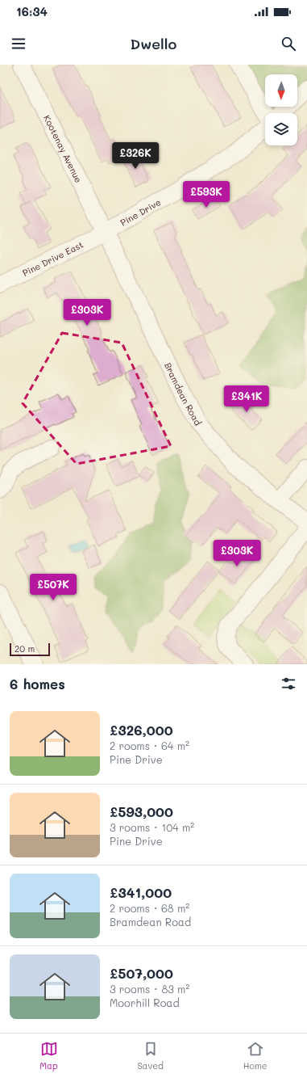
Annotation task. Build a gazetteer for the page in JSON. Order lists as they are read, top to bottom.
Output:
{
  "streets": {
    "street": [
      "Kootenay Avenue",
      "Pine Drive",
      "Pine Drive East",
      "Bramdean Road"
    ]
  },
  "crossings": [
    ["Kootenay Avenue", "Pine Drive"],
    ["Kootenay Avenue", "Pine Drive East"],
    ["Kootenay Avenue", "Bramdean Road"],
    ["Pine Drive", "Pine Drive East"],
    ["Pine Drive", "Bramdean Road"],
    ["Pine Drive East", "Bramdean Road"]
  ],
  "scale_bar": "20 m",
  "north": "bottom",
  "page": {
    "status": "16:34",
    "header": "Dwello",
    "price": [
      "£326K",
      "£593K",
      "£303K",
      "£341K",
      "£303K",
      "£507K"
    ],
    "scale": "20 m",
    "heading": "6 homes",
    "list": [
      {
        "name": "£326,000",
        "note": "2 rooms · 64 m² · Pine Drive"
      },
      {
        "name": "£593,000",
        "note": "3 rooms · 104 m² · Pine Drive"
      },
      {
        "name": "£341,000",
        "note": "2 rooms · 68 m² · Bramdean Road"
      },
      {
        "name": "£507,000",
        "note": "3 rooms · 83 m² · Moorhill Road"
      }
    ],
    "tabs": ["Map", "Saved", "Home"]
  }
}
